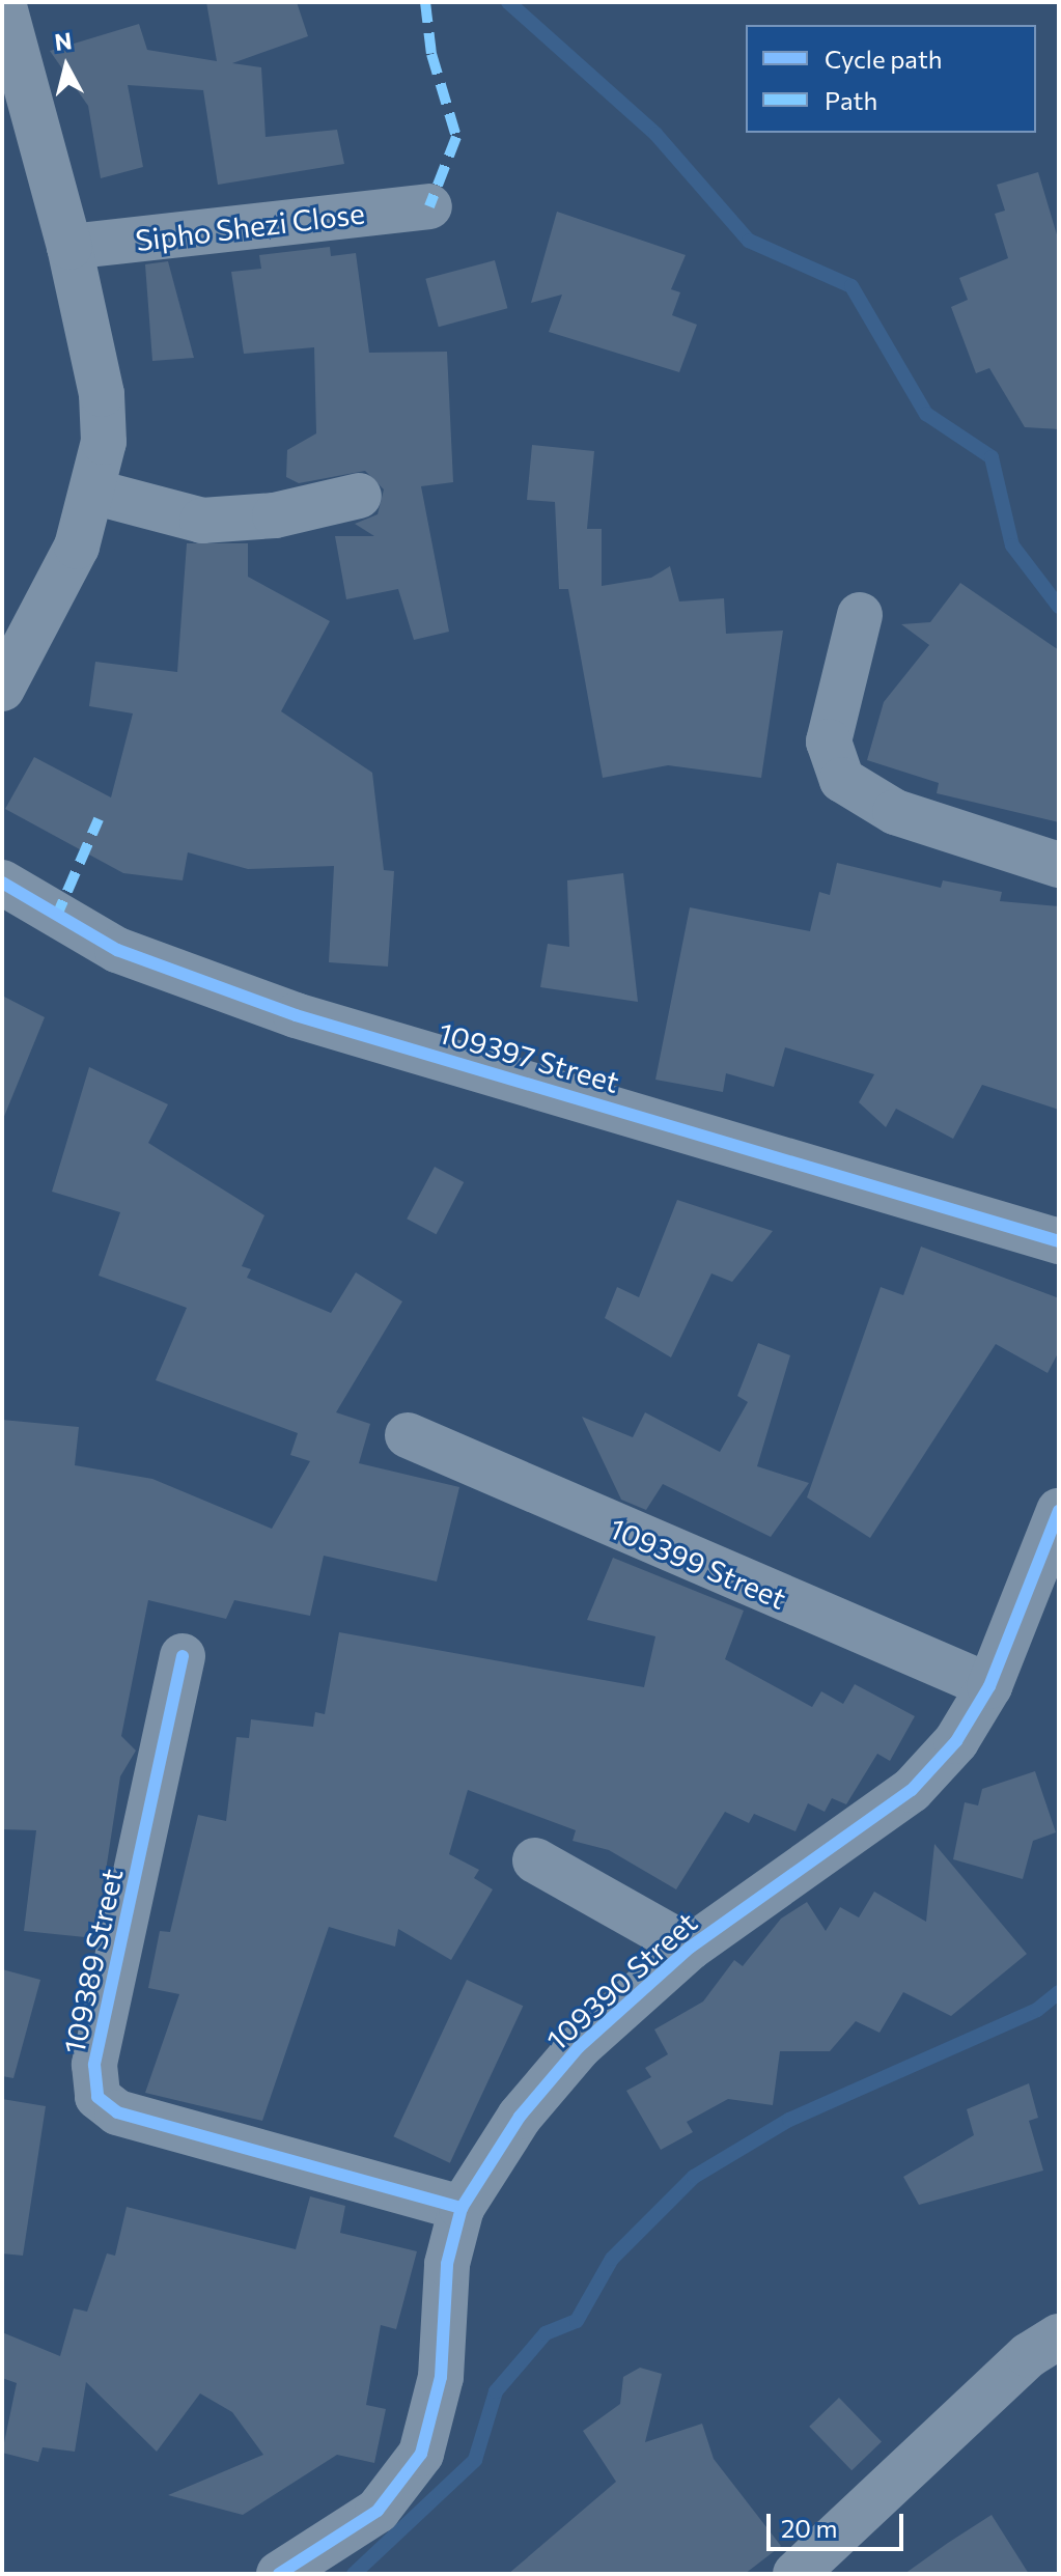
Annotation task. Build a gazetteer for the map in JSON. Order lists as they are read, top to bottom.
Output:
{
  "streets": {
    "street": [
      "Sipho Shezi Close",
      "109397 Street",
      "109399 Street",
      "109389 Street",
      "109390 Street"
    ]
  },
  "crossings": [
    ["109399 Street", "109390 Street"],
    ["109389 Street", "109390 Street"]
  ],
  "legend": ["Cycle path", "Path"],
  "scale_bar": "20 m",
  "north": "top"
}
